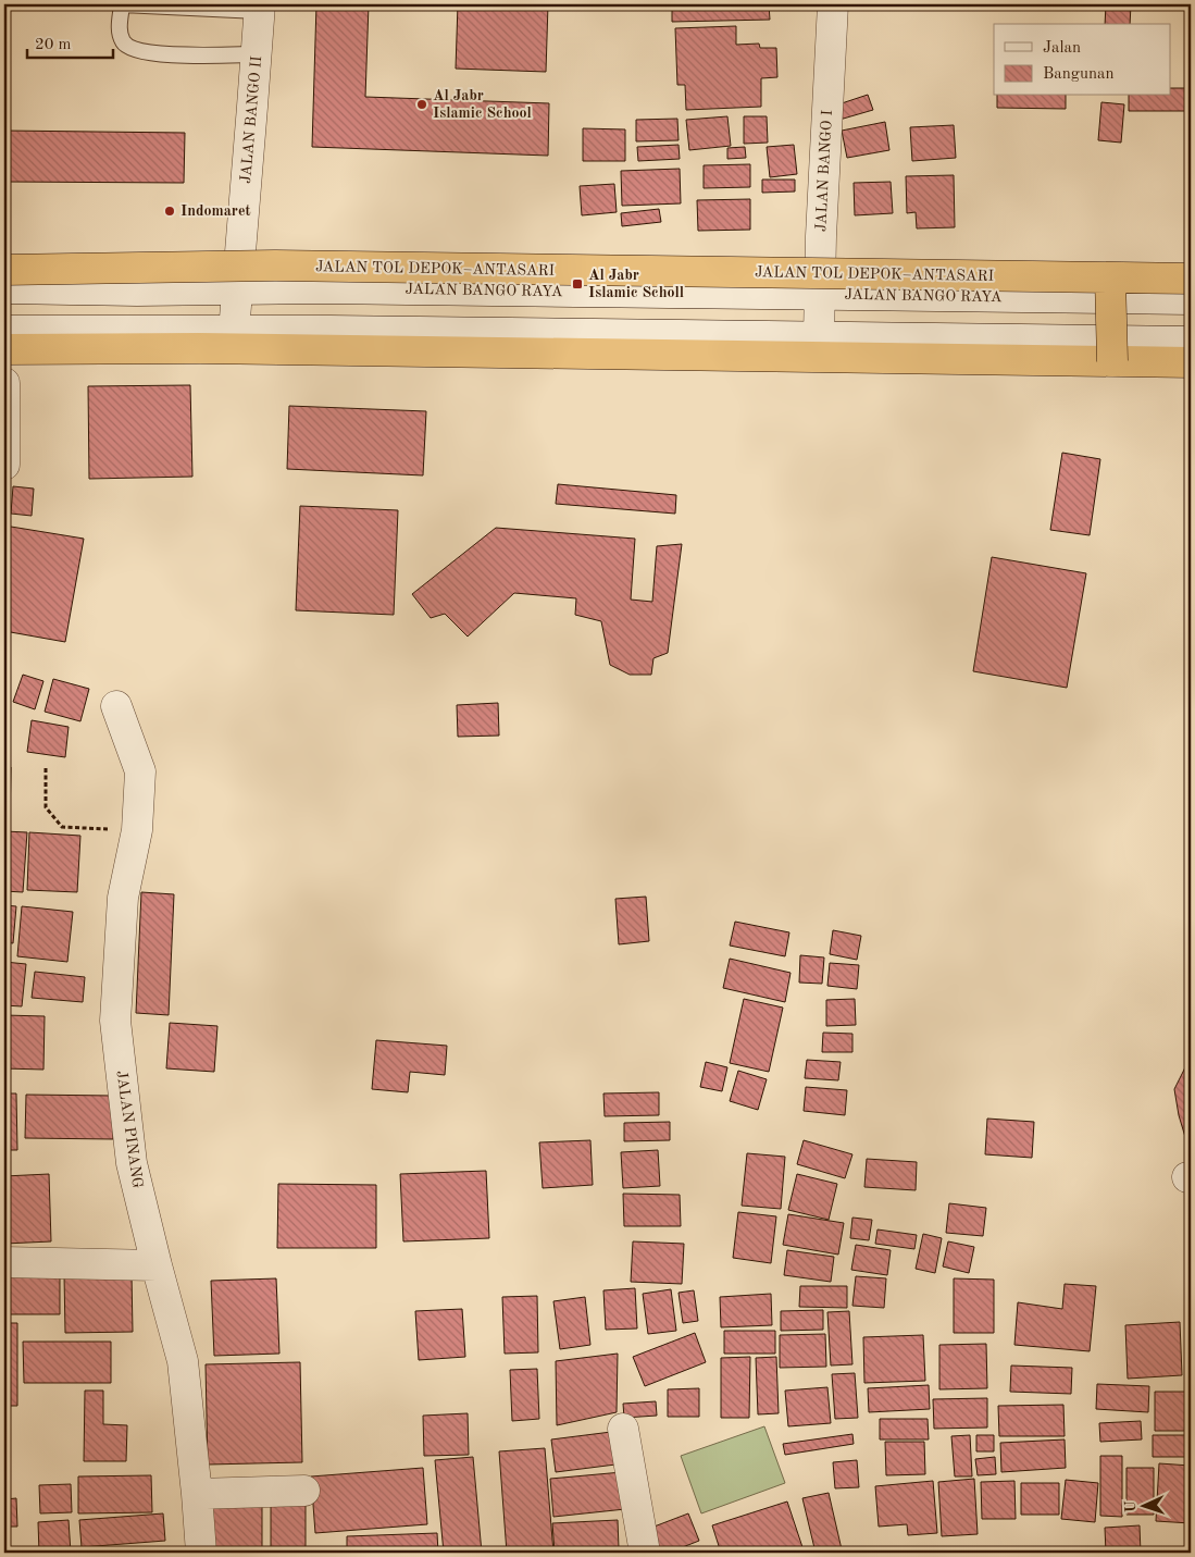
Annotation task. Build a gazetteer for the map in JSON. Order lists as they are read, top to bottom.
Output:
{
  "streets": {
    "highway": ["JALAN TOL DEPOK–ANTASARI"],
    "street": [
      "JALAN BANGO II",
      "JALAN BANGO I",
      "JALAN BANGO RAYA",
      "JALAN PINANG"
    ]
  },
  "crossings": [
    ["JALAN BANGO II", "JALAN BANGO RAYA"],
    ["JALAN BANGO I", "JALAN BANGO RAYA"]
  ],
  "places": {
    "other": ["Al Jabr Islamic School", "Indomaret"],
    "transit": ["Al Jabr Islamic Scholl"]
  },
  "legend": ["Jalan", "Bangunan"],
  "scale_bar": "20 m",
  "north": "left"
}
